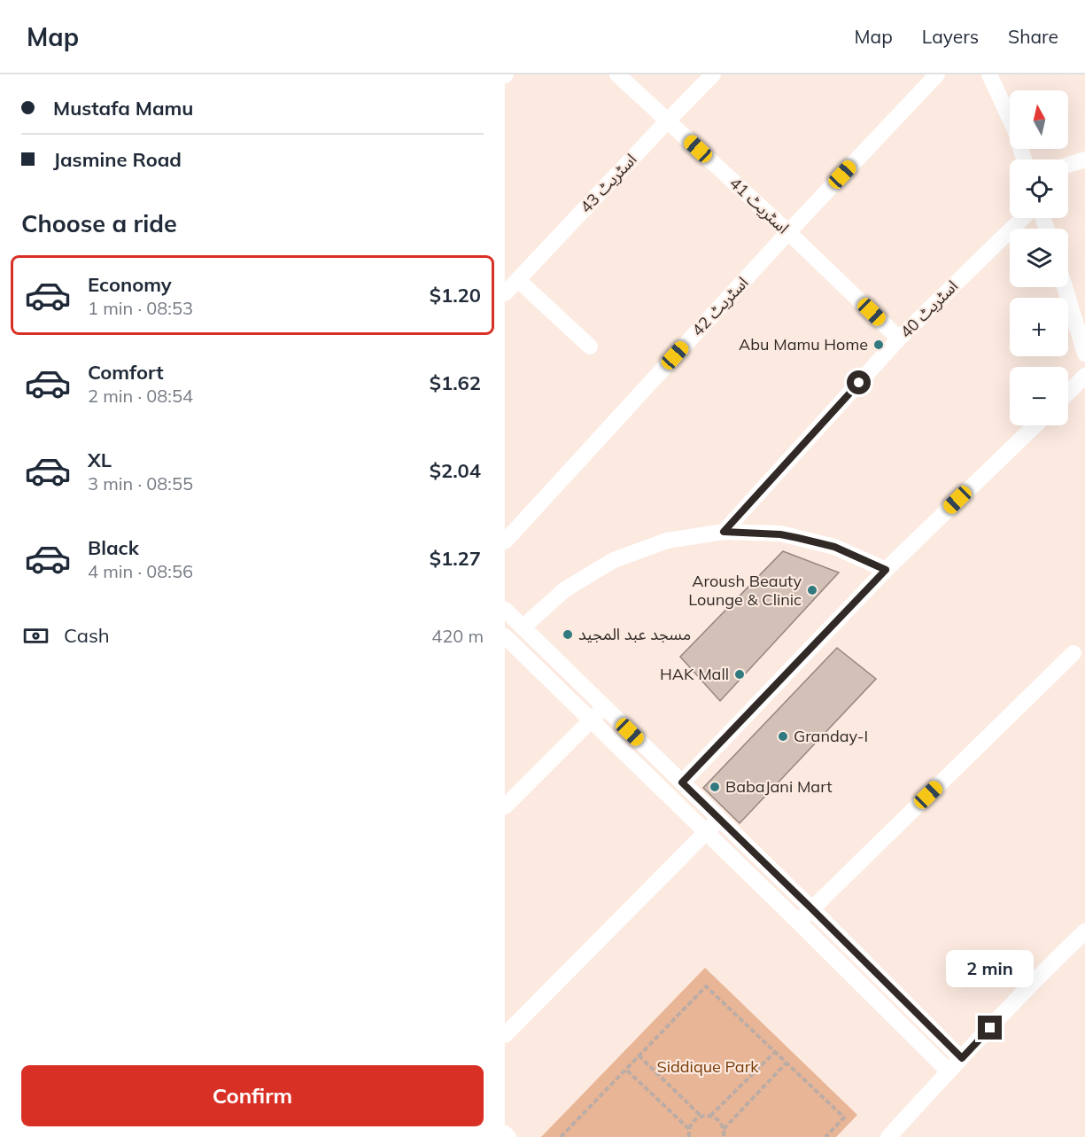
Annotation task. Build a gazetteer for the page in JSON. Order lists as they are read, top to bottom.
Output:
{
  "streets": {
    "street": [
      "اسٹریٹ 43",
      "اسٹریٹ 41",
      "اسٹریٹ 42",
      "اسٹریٹ 40"
    ]
  },
  "crossings": [
    ["اسٹریٹ 43", "اسٹریٹ 41"],
    ["اسٹریٹ 41", "اسٹریٹ 42"],
    ["اسٹریٹ 41", "اسٹریٹ 40"]
  ],
  "parks": ["Siddique Park"],
  "places": [
    "Abu Mamu Home",
    "Aroush Beauty Lounge & Clinic",
    "مسجد عبد المجید",
    "HAK Mall",
    "Granday-I",
    "BabaJani Mart"
  ],
  "north": "top",
  "page": {
    "header": "Map",
    "nav": ["Map", "Layers", "Share"],
    "banner": ["Mustafa Mamu", "Jasmine Road"],
    "map_buttons": ["+", "−"],
    "heading": "Choose a ride",
    "list": [
      {
        "name": "Economy",
        "note": "1 min · 08:53",
        "value": "$1.20"
      },
      {
        "name": "Comfort",
        "note": "2 min · 08:54",
        "value": "$1.62"
      },
      {
        "name": "XL",
        "note": "3 min · 08:55",
        "value": "$2.04"
      },
      {
        "name": "Black",
        "note": "4 min · 08:56",
        "value": "$1.27"
      }
    ],
    "pay": ["Cash", "420 m"],
    "bubble": "2 min",
    "buttons": "Confirm"
  }
}
